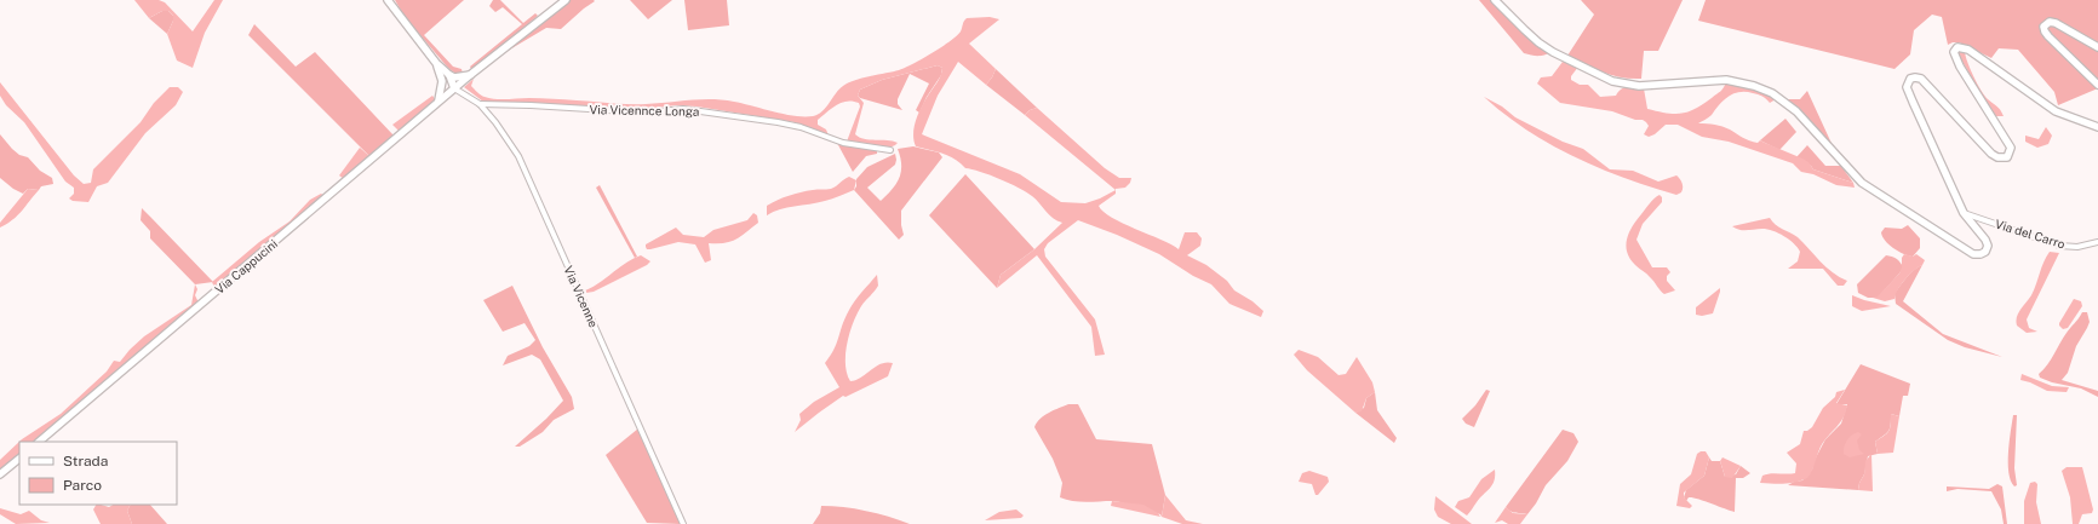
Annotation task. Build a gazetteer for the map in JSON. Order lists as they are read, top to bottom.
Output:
{
  "streets": {
    "main road": ["Via Cappucini"],
    "street": ["Via Vicennce Longa", "Via del Carro", "Via Vicenne"]
  },
  "crossings": [
    ["Via Vicennce Longa", "Via Vicenne"],
    ["Via Cappucini", "Via Vicenne"]
  ],
  "legend": ["Strada", "Parco"]
}
